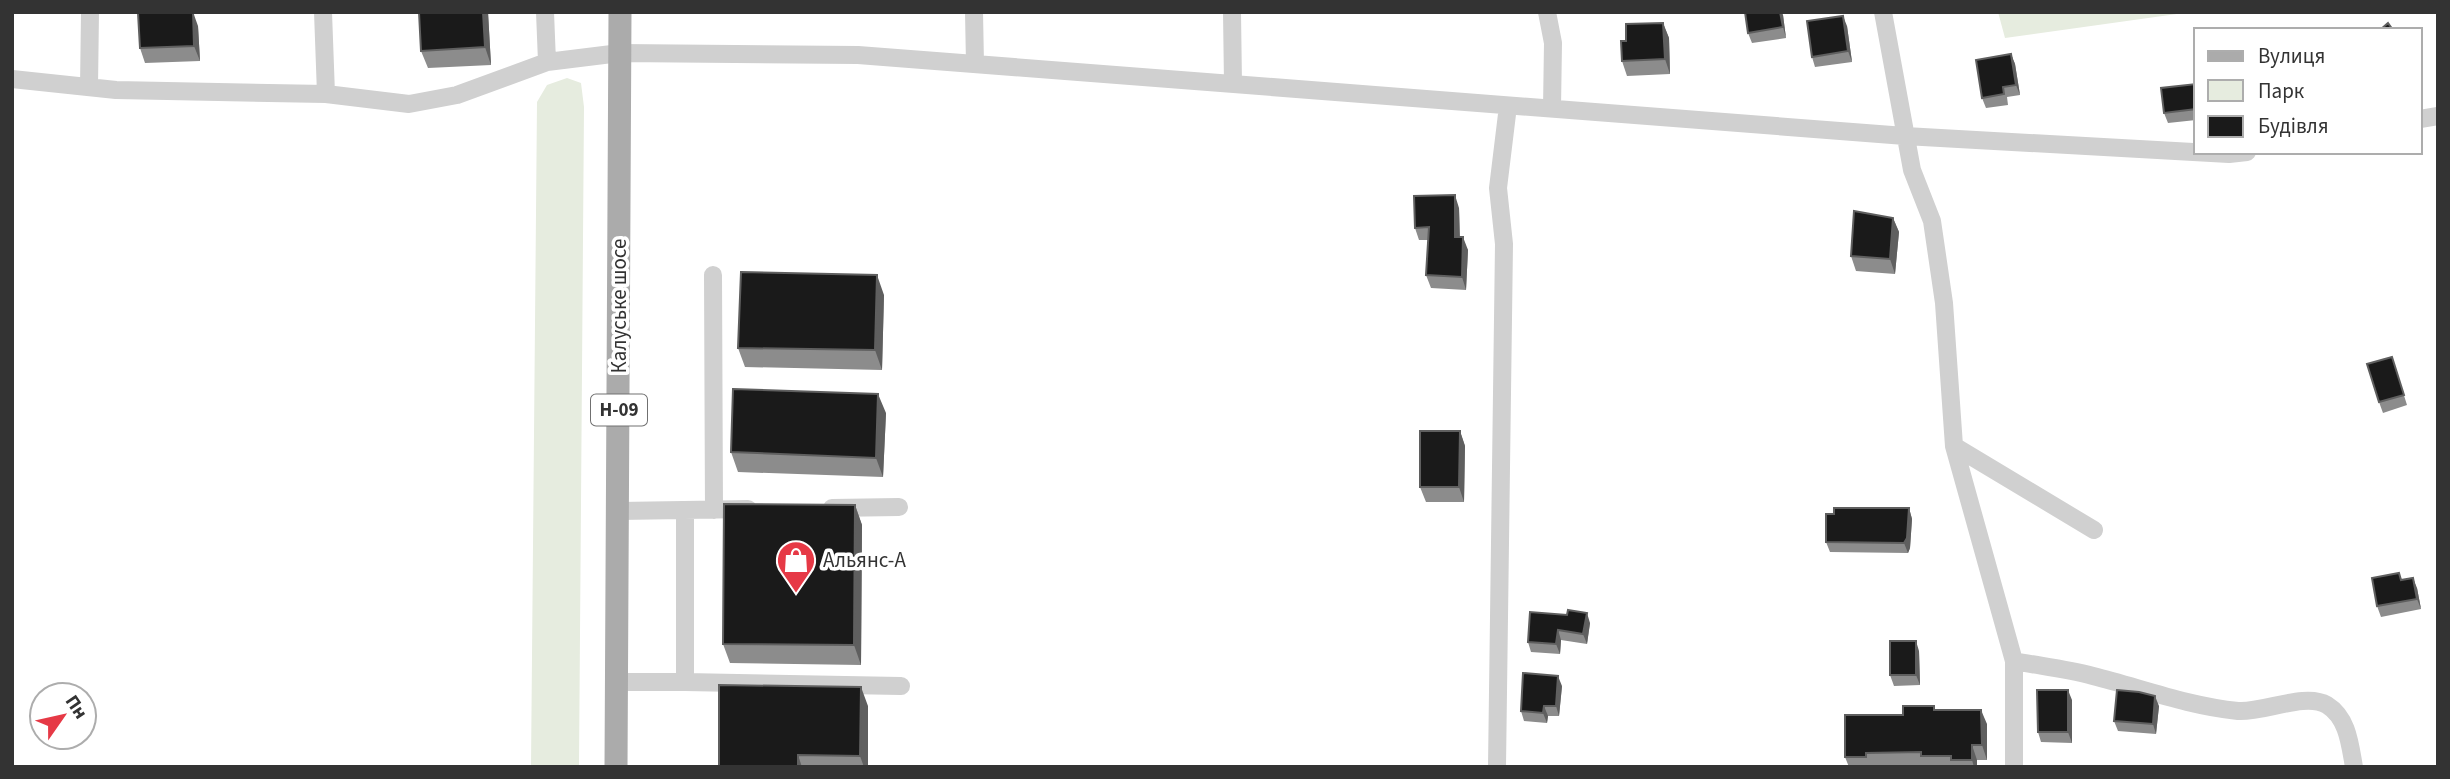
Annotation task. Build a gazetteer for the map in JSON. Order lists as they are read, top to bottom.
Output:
{
  "streets": {
    "main road": ["Калуське шосе", "Н-09"]
  },
  "places": {
    "shop": ["Альянс-А"]
  },
  "legend": ["Вулиця", "Парк", "Будівля"],
  "north": "top right"
}
